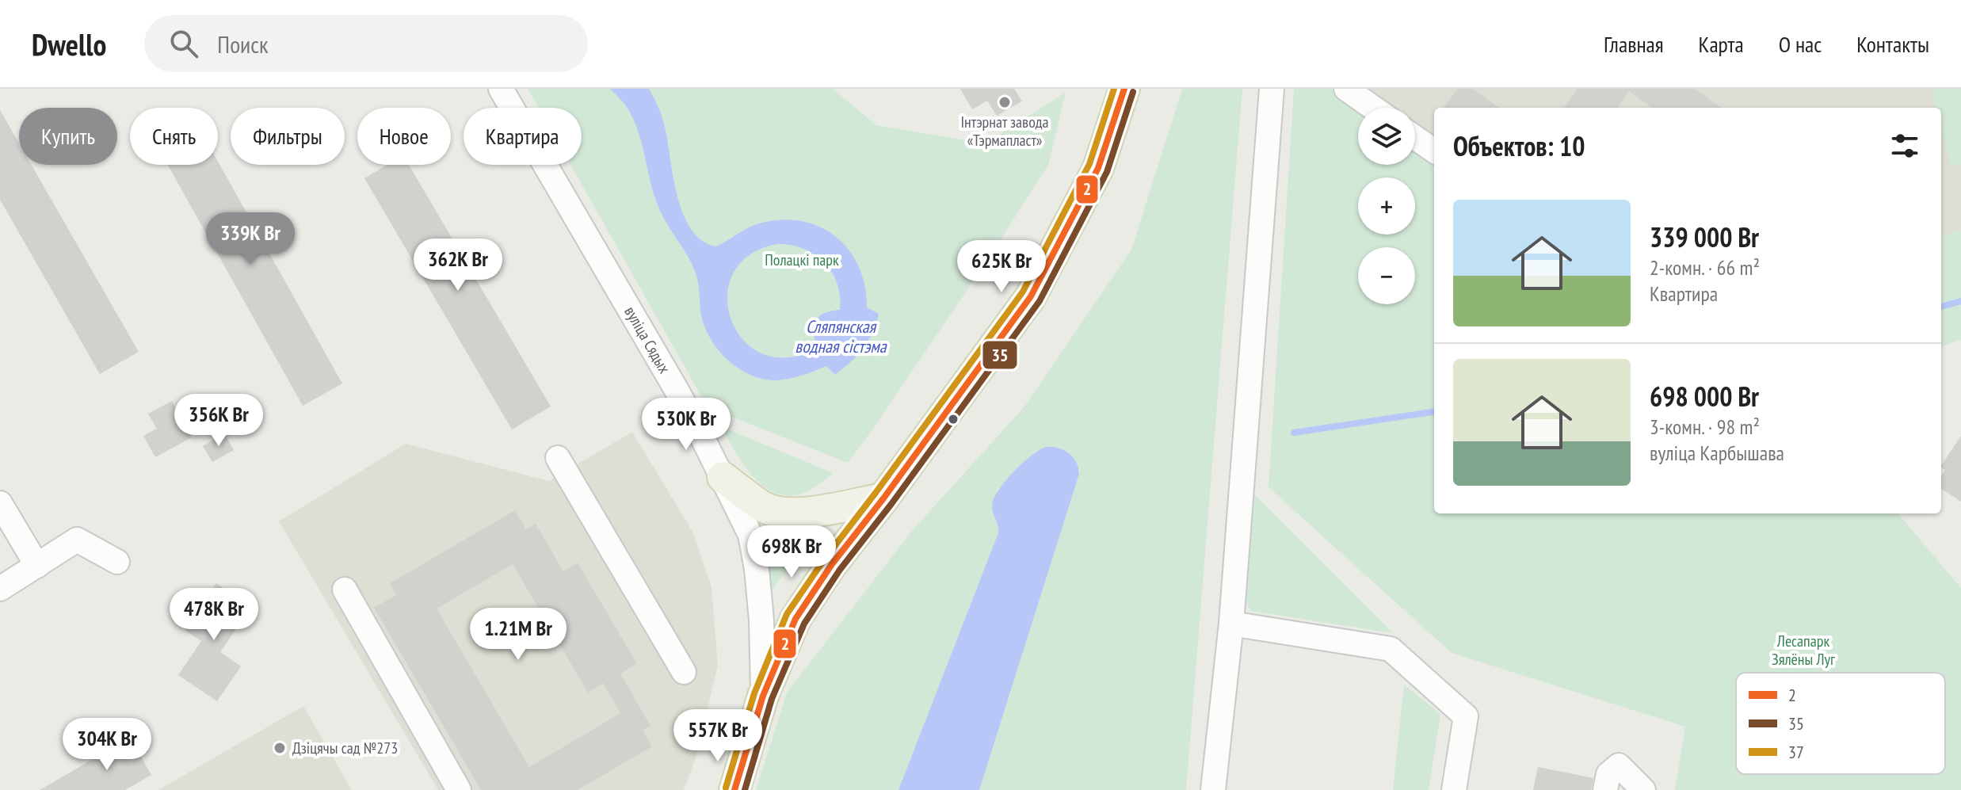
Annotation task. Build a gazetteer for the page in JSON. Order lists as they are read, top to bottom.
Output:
{
  "streets": {
    "main road": ["вуліца Сядых"]
  },
  "water": ["Сляпянская водная сістэма"],
  "parks": ["Полацкі парк", "Лесапарк Зялёны Луг"],
  "places": ["Інтэрнат завода «Тэрмапласт»", "Дзіцячы сад №273"],
  "lines": ["transit line 2", "transit line 37", "transit line 35"],
  "legend": ["2", "35", "37"],
  "page": {
    "header": "Dwello",
    "search": "Поиск",
    "nav": [
      "Главная",
      "Карта",
      "О нас",
      "Контакты"
    ],
    "map_buttons": ["+", "−"],
    "chip": [
      "Купить",
      "Снять",
      "Фильтры",
      "Новое",
      "Квартира"
    ],
    "heading": "Объектов: 10",
    "list": [
      {
        "name": "339 000 Br",
        "note": "2-комн. · 66 m² · Квартира"
      },
      {
        "name": "698 000 Br",
        "note": "3-комн. · 98 m² · вуліца Карбышава"
      }
    ],
    "price": [
      "339K Br",
      "362K Br",
      "625K Br",
      "356K Br",
      "530K Br",
      "698K Br",
      "478K Br",
      "1.21M Br",
      "557K Br",
      "304K Br"
    ]
  }
}
